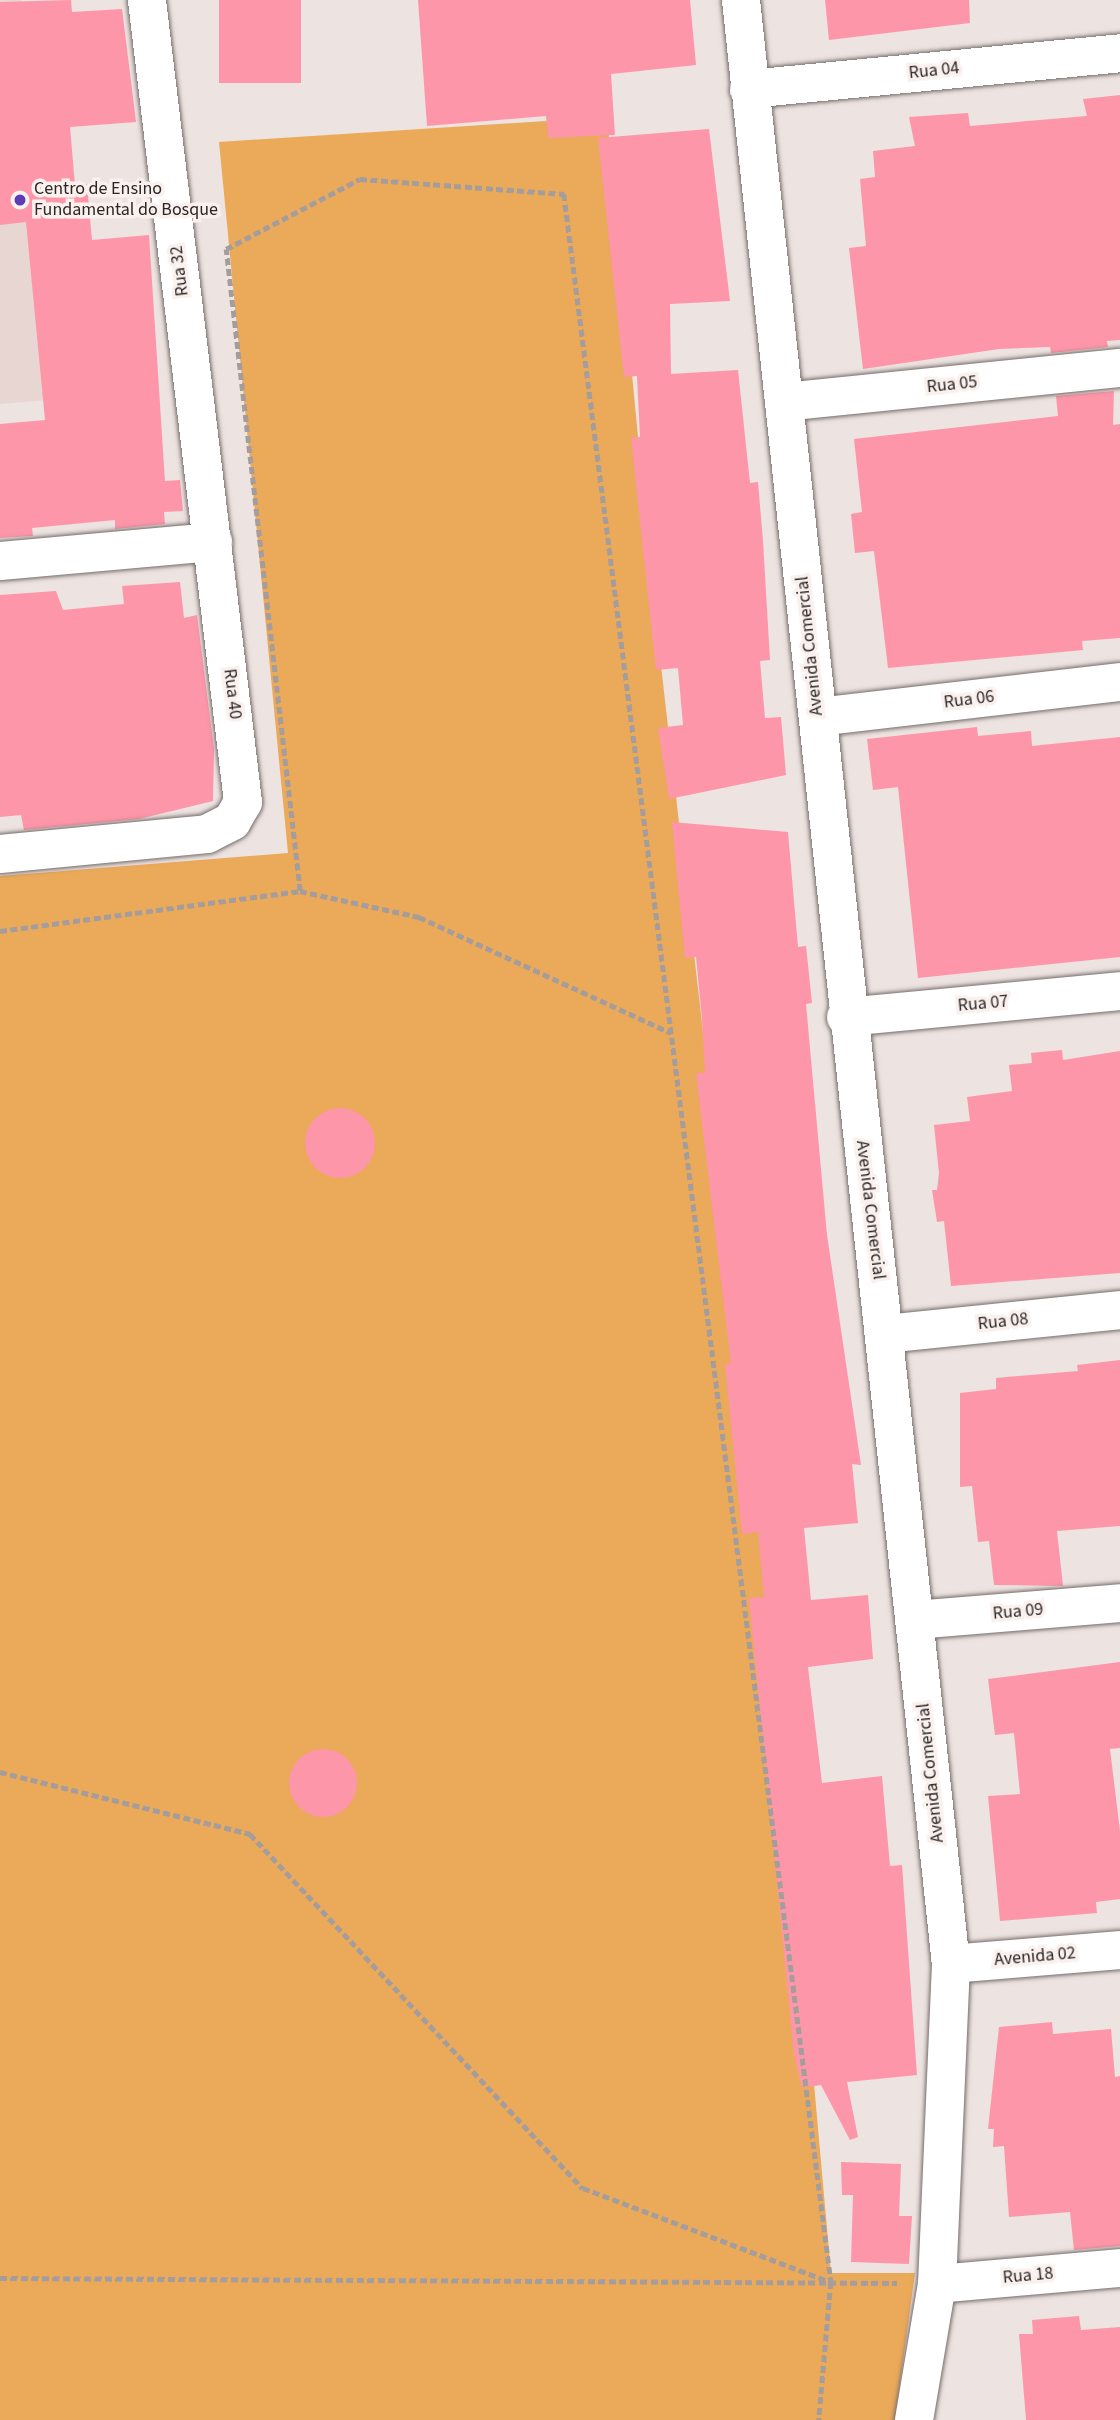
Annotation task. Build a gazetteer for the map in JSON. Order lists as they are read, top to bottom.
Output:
{
  "streets": {
    "street": [
      "Rua 04",
      "Rua 32",
      "Rua 05",
      "Avenida Comercial",
      "Rua 40",
      "Rua 06",
      "Rua 07",
      "Rua 08",
      "Rua 09",
      "Avenida 02",
      "Rua 18"
    ]
  },
  "crossings": [
    ["Rua 04", "Avenida Comercial"],
    ["Rua 32", "Rua 40"],
    ["Rua 05", "Avenida Comercial"],
    ["Avenida Comercial", "Rua 06"],
    ["Avenida Comercial", "Rua 07"],
    ["Avenida Comercial", "Rua 08"],
    ["Avenida Comercial", "Rua 09"],
    ["Avenida Comercial", "Avenida 02"],
    ["Avenida Comercial", "Rua 18"]
  ],
  "places": ["Centro de Ensino Fundamental do Bosque"]
}
